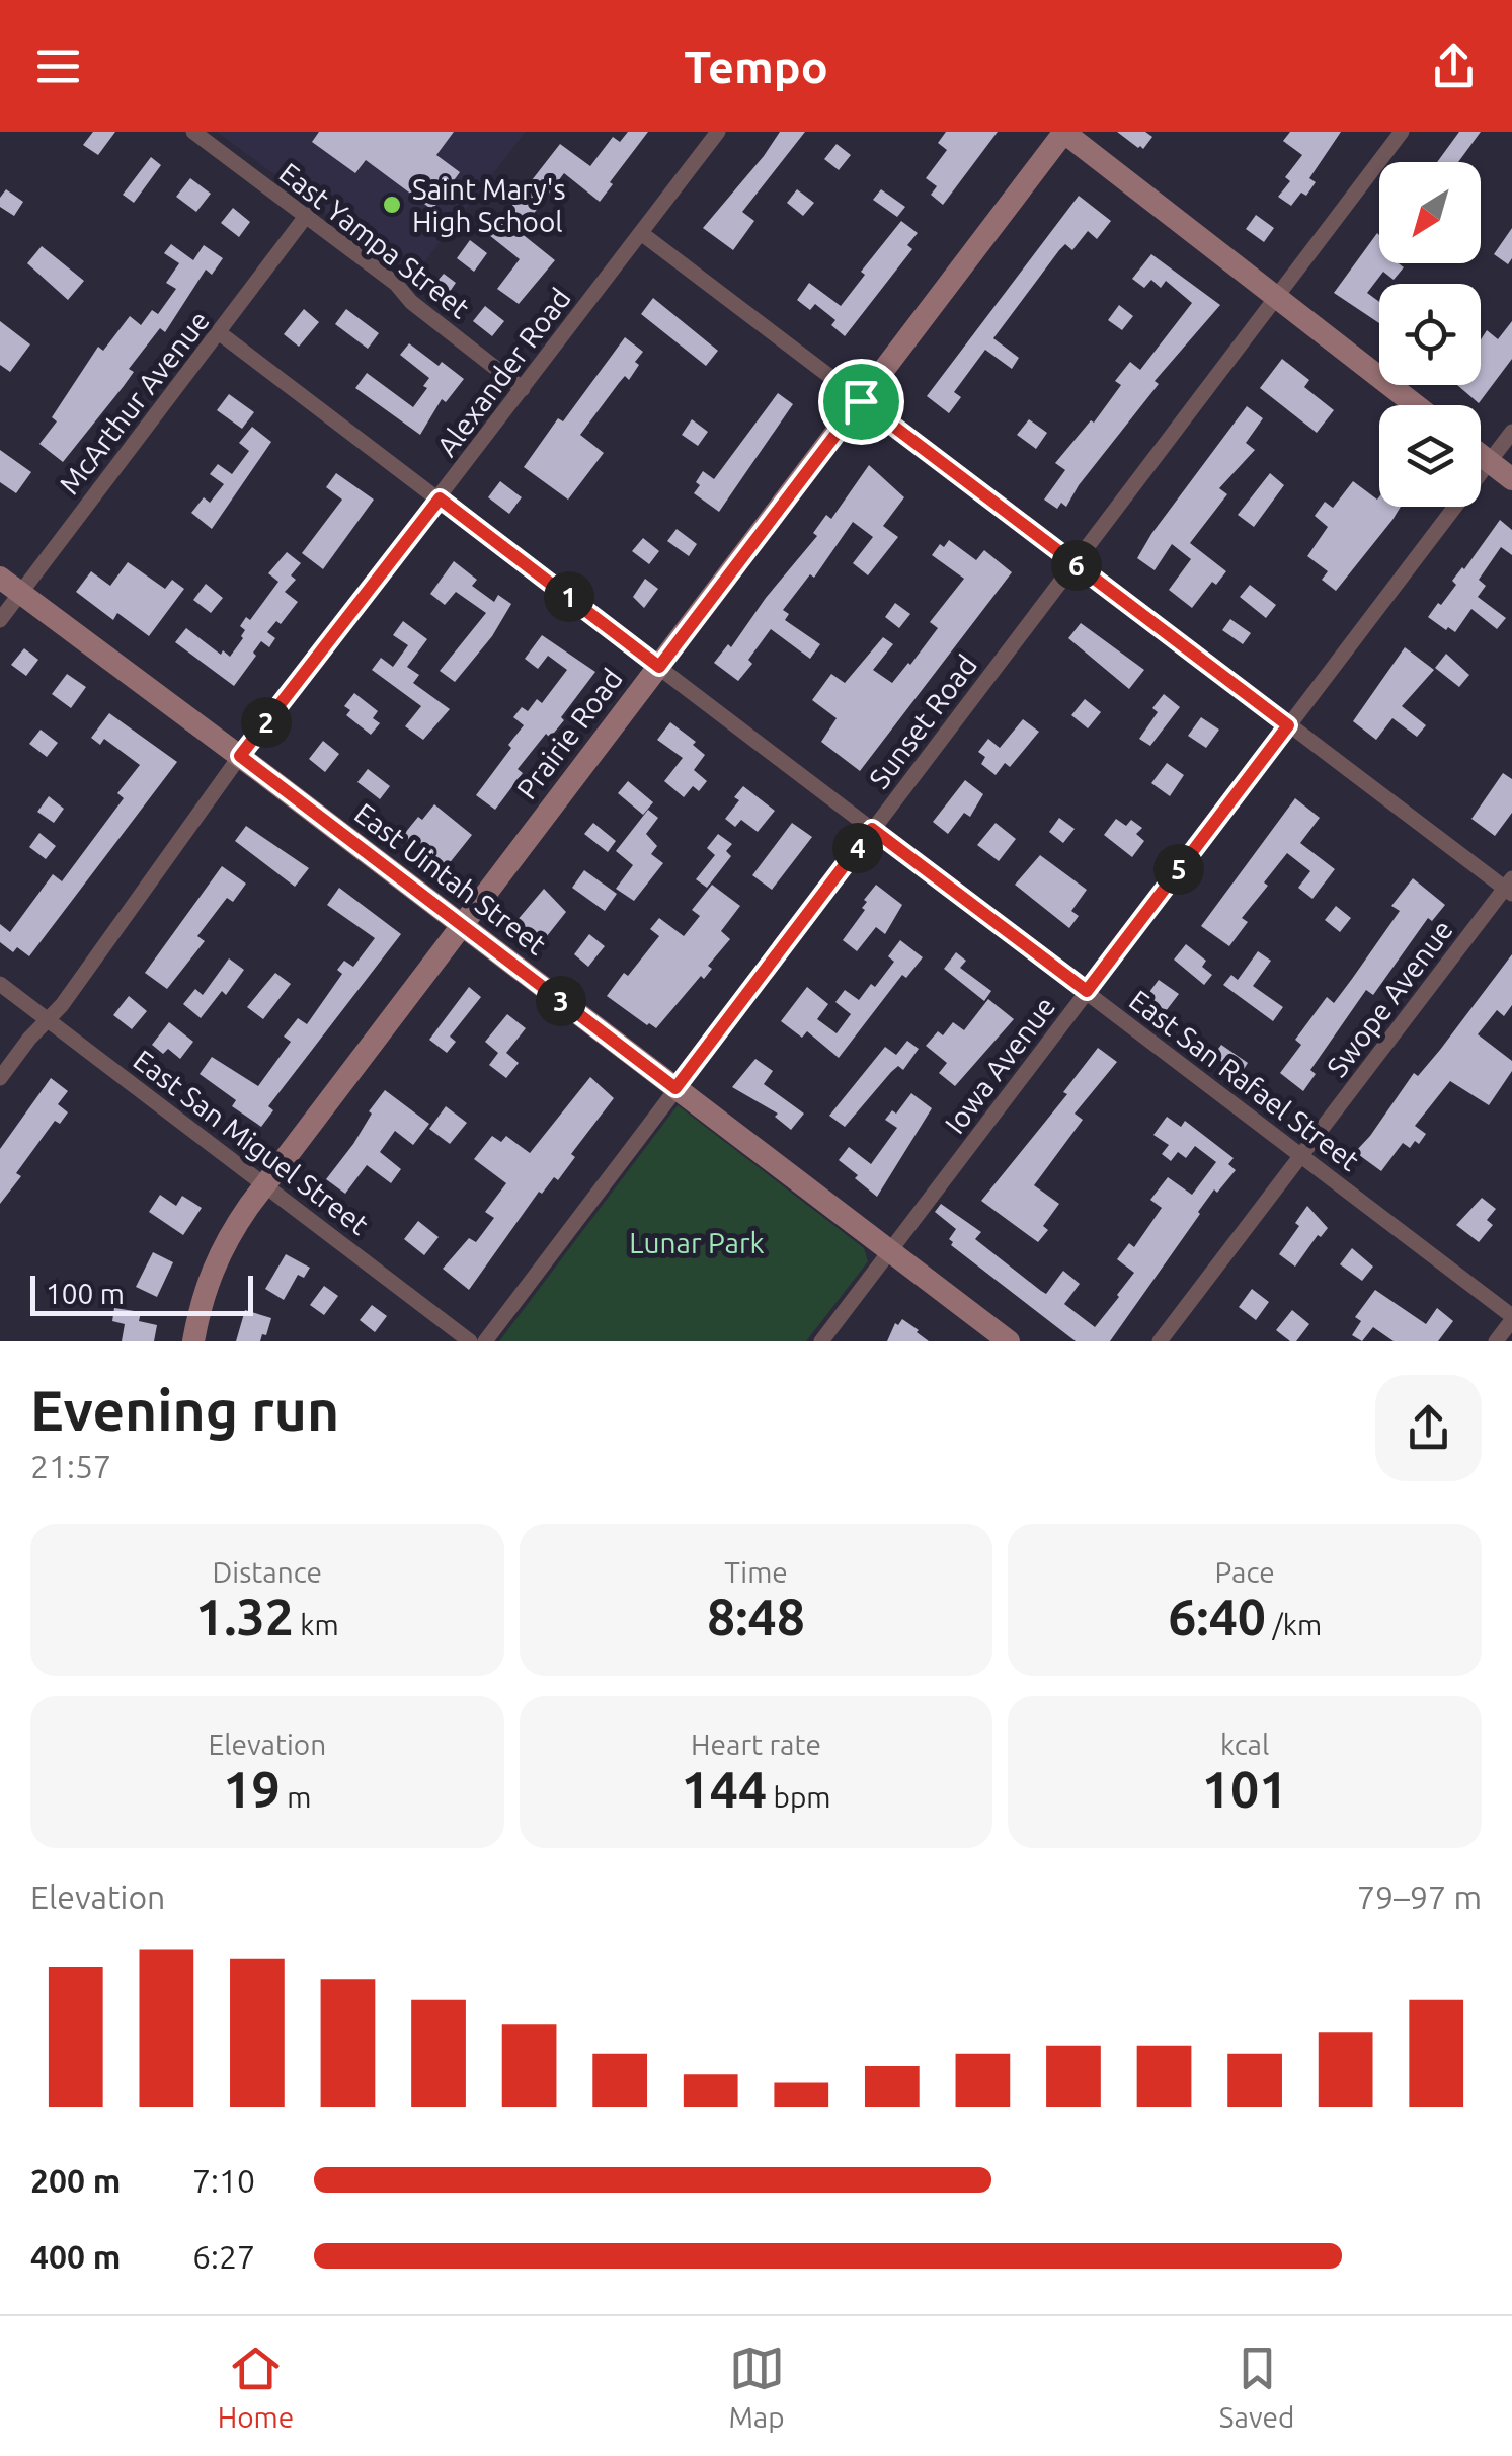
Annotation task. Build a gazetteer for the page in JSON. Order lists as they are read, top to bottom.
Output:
{
  "streets": {
    "street": [
      "East Yampa Street",
      "Alexander Road",
      "McArthur Avenue",
      "Sunset Road",
      "Prairie Road",
      "East Uintah Street",
      "Swope Avenue",
      "Iowa Avenue",
      "East San Rafael Street",
      "East San Miguel Street"
    ]
  },
  "crossings": [
    ["East Yampa Street", "Alexander Road"],
    ["East Yampa Street", "McArthur Avenue"],
    ["Alexander Road", "East Uintah Street"],
    ["Alexander Road", "East San Rafael Street"],
    ["Alexander Road", "East San Miguel Street"],
    ["McArthur Avenue", "East Uintah Street"],
    ["McArthur Avenue", "East San Rafael Street"],
    ["Sunset Road", "East Uintah Street"],
    ["Sunset Road", "East San Rafael Street"],
    ["Prairie Road", "East Uintah Street"],
    ["Prairie Road", "East San Rafael Street"],
    ["Prairie Road", "East San Miguel Street"],
    ["East Uintah Street", "Iowa Avenue"],
    ["Swope Avenue", "East San Rafael Street"],
    ["Iowa Avenue", "East San Rafael Street"]
  ],
  "parks": ["Lunar Park"],
  "places": ["Saint Mary's High School"],
  "scale_bar": "100 m",
  "north": "bottom left",
  "page": {
    "header": "Tempo",
    "pins": [
      "6",
      "1",
      "2",
      "4",
      "5",
      "3"
    ],
    "scale": "100 m",
    "heading": ["Evening run", "21:57"],
    "stats": [
      ["Distance", "1.32 km"],
      ["Time", "8:48"],
      ["Pace", "6:40 /km"],
      ["Elevation", "19 m"],
      ["Heart rate", "144 bpm"],
      ["kcal", "101"]
    ],
    "chart": ["Elevation", "79–97 m"],
    "list": [
      {
        "name": "200 m",
        "note": "7:10"
      },
      {
        "name": "400 m",
        "note": "6:27"
      }
    ],
    "tabs": ["Home", "Map", "Saved"]
  }
}
